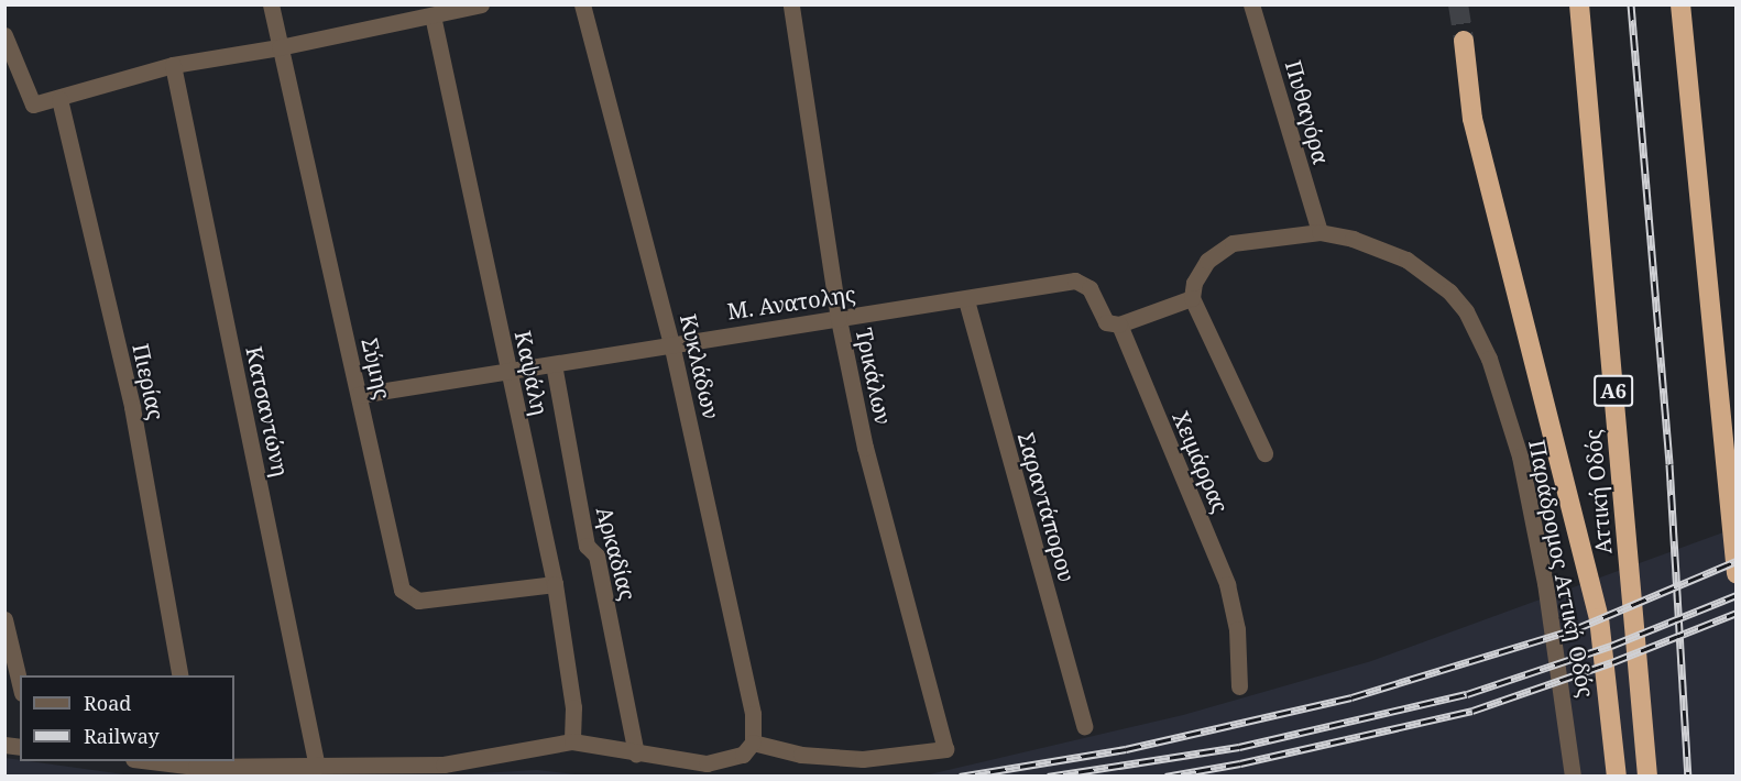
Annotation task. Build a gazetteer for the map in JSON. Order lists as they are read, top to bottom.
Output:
{
  "streets": {
    "highway": ["Α6", "Αττική Οδός"],
    "street": [
      "Πυθαγόρα",
      "Μ. Ανατολης",
      "Κυκλάδων",
      "Σύμης",
      "Καψάλη",
      "Τρικάλων",
      "Πιερίας",
      "Κατσαντώνη",
      "Χειμάρρας",
      "Σαραντάπορου",
      "Αρκαδίας",
      "Παράδρομος Αττική Οδός"
    ]
  },
  "crossings": [
    ["Πυθαγόρα", "Παράδρομος Αττική Οδός"],
    ["Μ. Ανατολης", "Κυκλάδων"],
    ["Μ. Ανατολης", "Σύμης"],
    ["Μ. Ανατολης", "Καψάλη"],
    ["Μ. Ανατολης", "Τρικάλων"],
    ["Μ. Ανατολης", "Χειμάρρας"],
    ["Μ. Ανατολης", "Σαραντάπορου"],
    ["Μ. Ανατολης", "Αρκαδίας"],
    ["Κυκλάδων", "Τρικάλων"],
    ["Σύμης", "Καψάλη"]
  ],
  "legend": ["Road", "Railway"]
}
